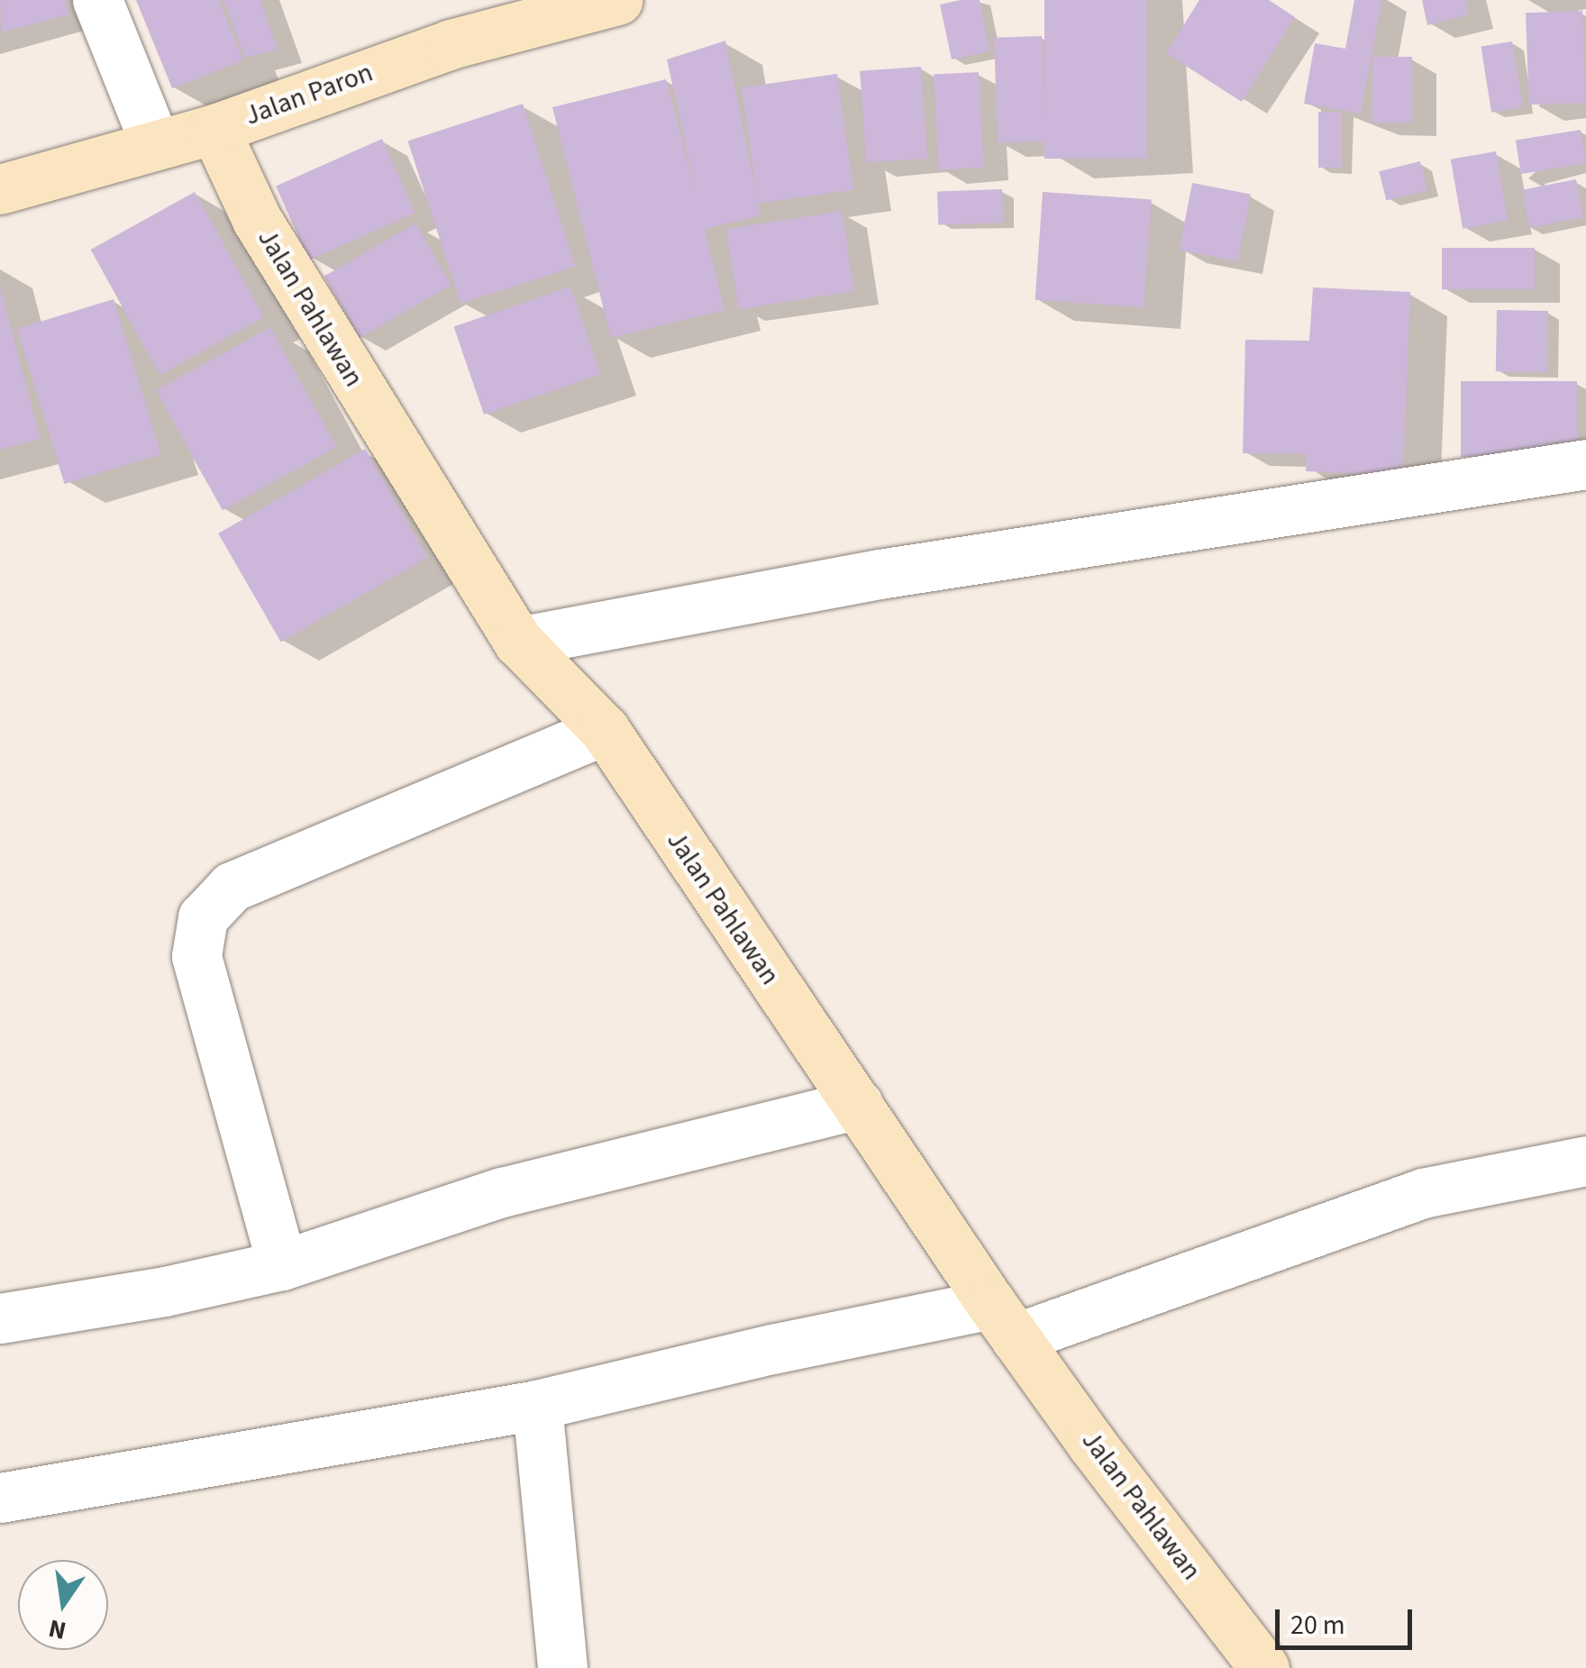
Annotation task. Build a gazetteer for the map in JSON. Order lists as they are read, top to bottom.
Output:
{
  "streets": {
    "street": ["Jalan Paron", "Jalan Pahlawan"]
  },
  "crossings": [
    ["Jalan Paron", "Jalan Pahlawan"]
  ],
  "scale_bar": "20 m",
  "north": "bottom"
}
